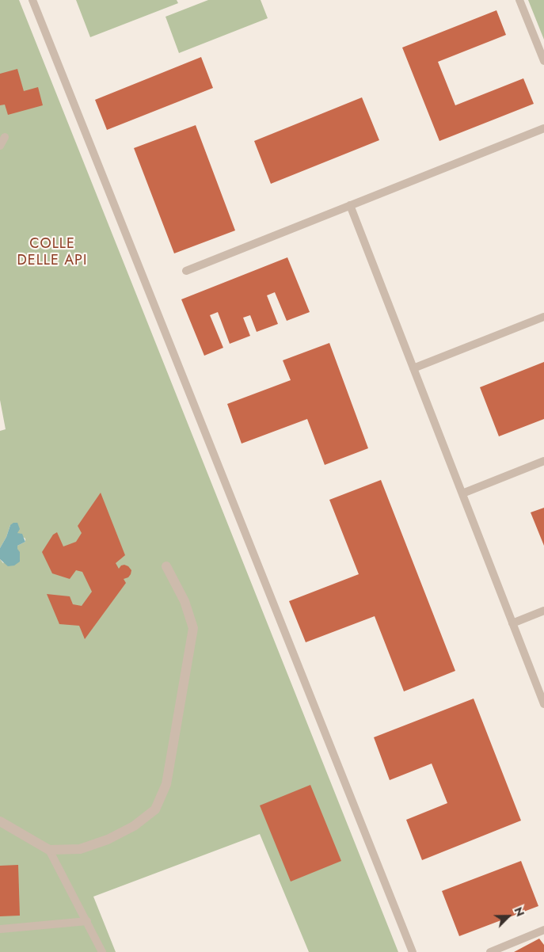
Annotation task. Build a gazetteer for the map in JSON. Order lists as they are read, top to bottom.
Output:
{
  "districts": ["COLLE DELLE API"],
  "north": "top right"
}
